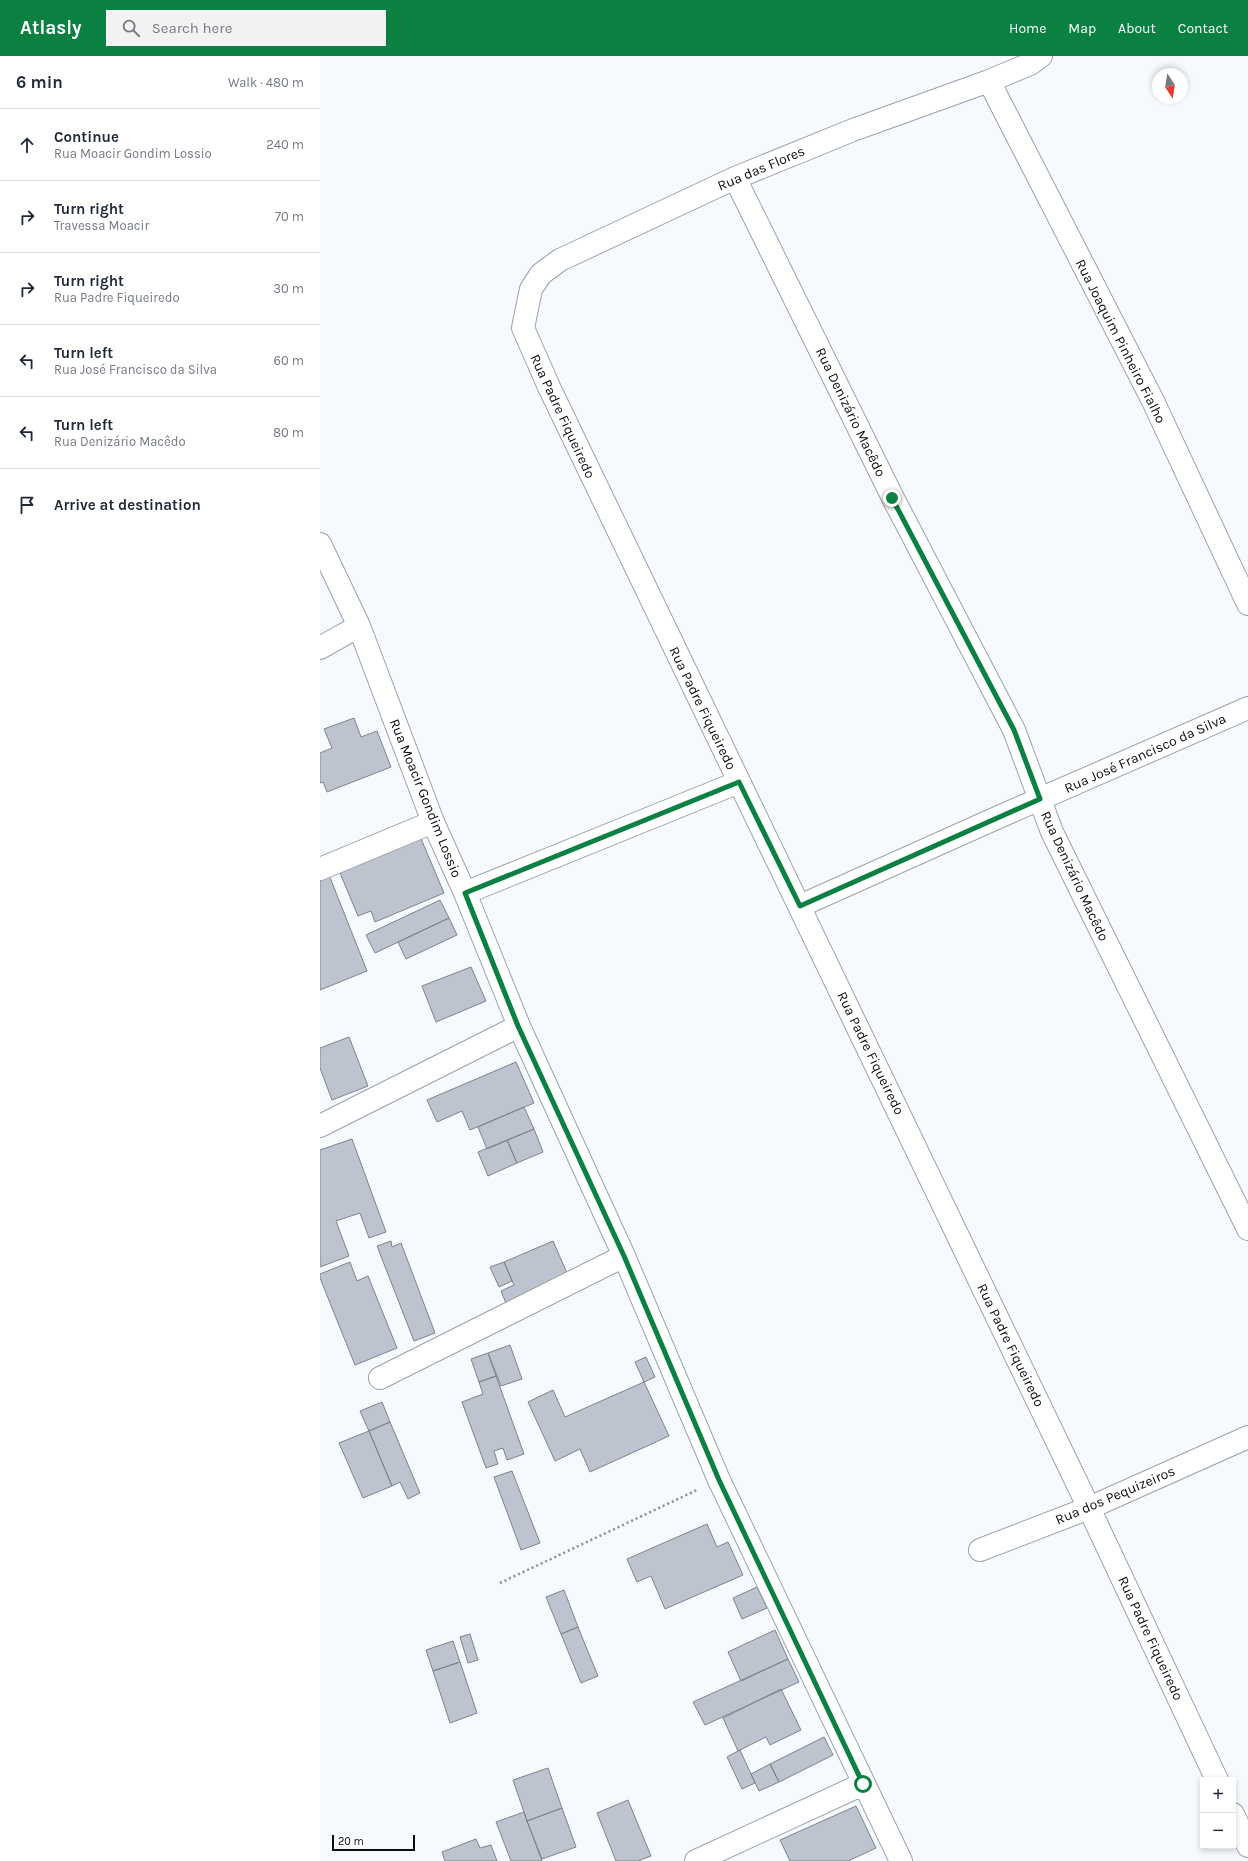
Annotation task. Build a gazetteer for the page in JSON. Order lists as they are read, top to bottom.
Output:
{
  "streets": {
    "street": [
      "Rua das Flores",
      "Rua Joaquim Pinheiro Fialho",
      "Rua Denizário Macêdo",
      "Rua Padre Fiqueiredo",
      "Rua José Francisco da Silva",
      "Rua Moacir Gondim Lossio",
      "Rua dos Pequizeiros"
    ]
  },
  "crossings": [
    ["Rua das Flores", "Rua Joaquim Pinheiro Fialho"],
    ["Rua das Flores", "Rua Denizário Macêdo"],
    ["Rua das Flores", "Rua Padre Fiqueiredo"],
    ["Rua Denizário Macêdo", "Rua José Francisco da Silva"],
    ["Rua Padre Fiqueiredo", "Rua José Francisco da Silva"],
    ["Rua Padre Fiqueiredo", "Rua dos Pequizeiros"]
  ],
  "scale_bar": "20 m",
  "north": "bottom",
  "page": {
    "header": "Atlasly",
    "search": "Search here",
    "nav": [
      "Home",
      "Map",
      "About",
      "Contact"
    ],
    "heading": ["6 min", "Walk · 480 m"],
    "list": [
      ["Continue", "Rua Moacir Gondim Lossio", "240 m"],
      ["Turn right", "Travessa Moacir", "70 m"],
      ["Turn right", "Rua Padre Fiqueiredo", "30 m"],
      ["Turn left", "Rua José Francisco da Silva", "60 m"],
      ["Turn left", "Rua Denizário Macêdo", "80 m"],
      "Arrive at destination"
    ],
    "map_buttons": ["+", "−"],
    "scale": "20 m"
  }
}
